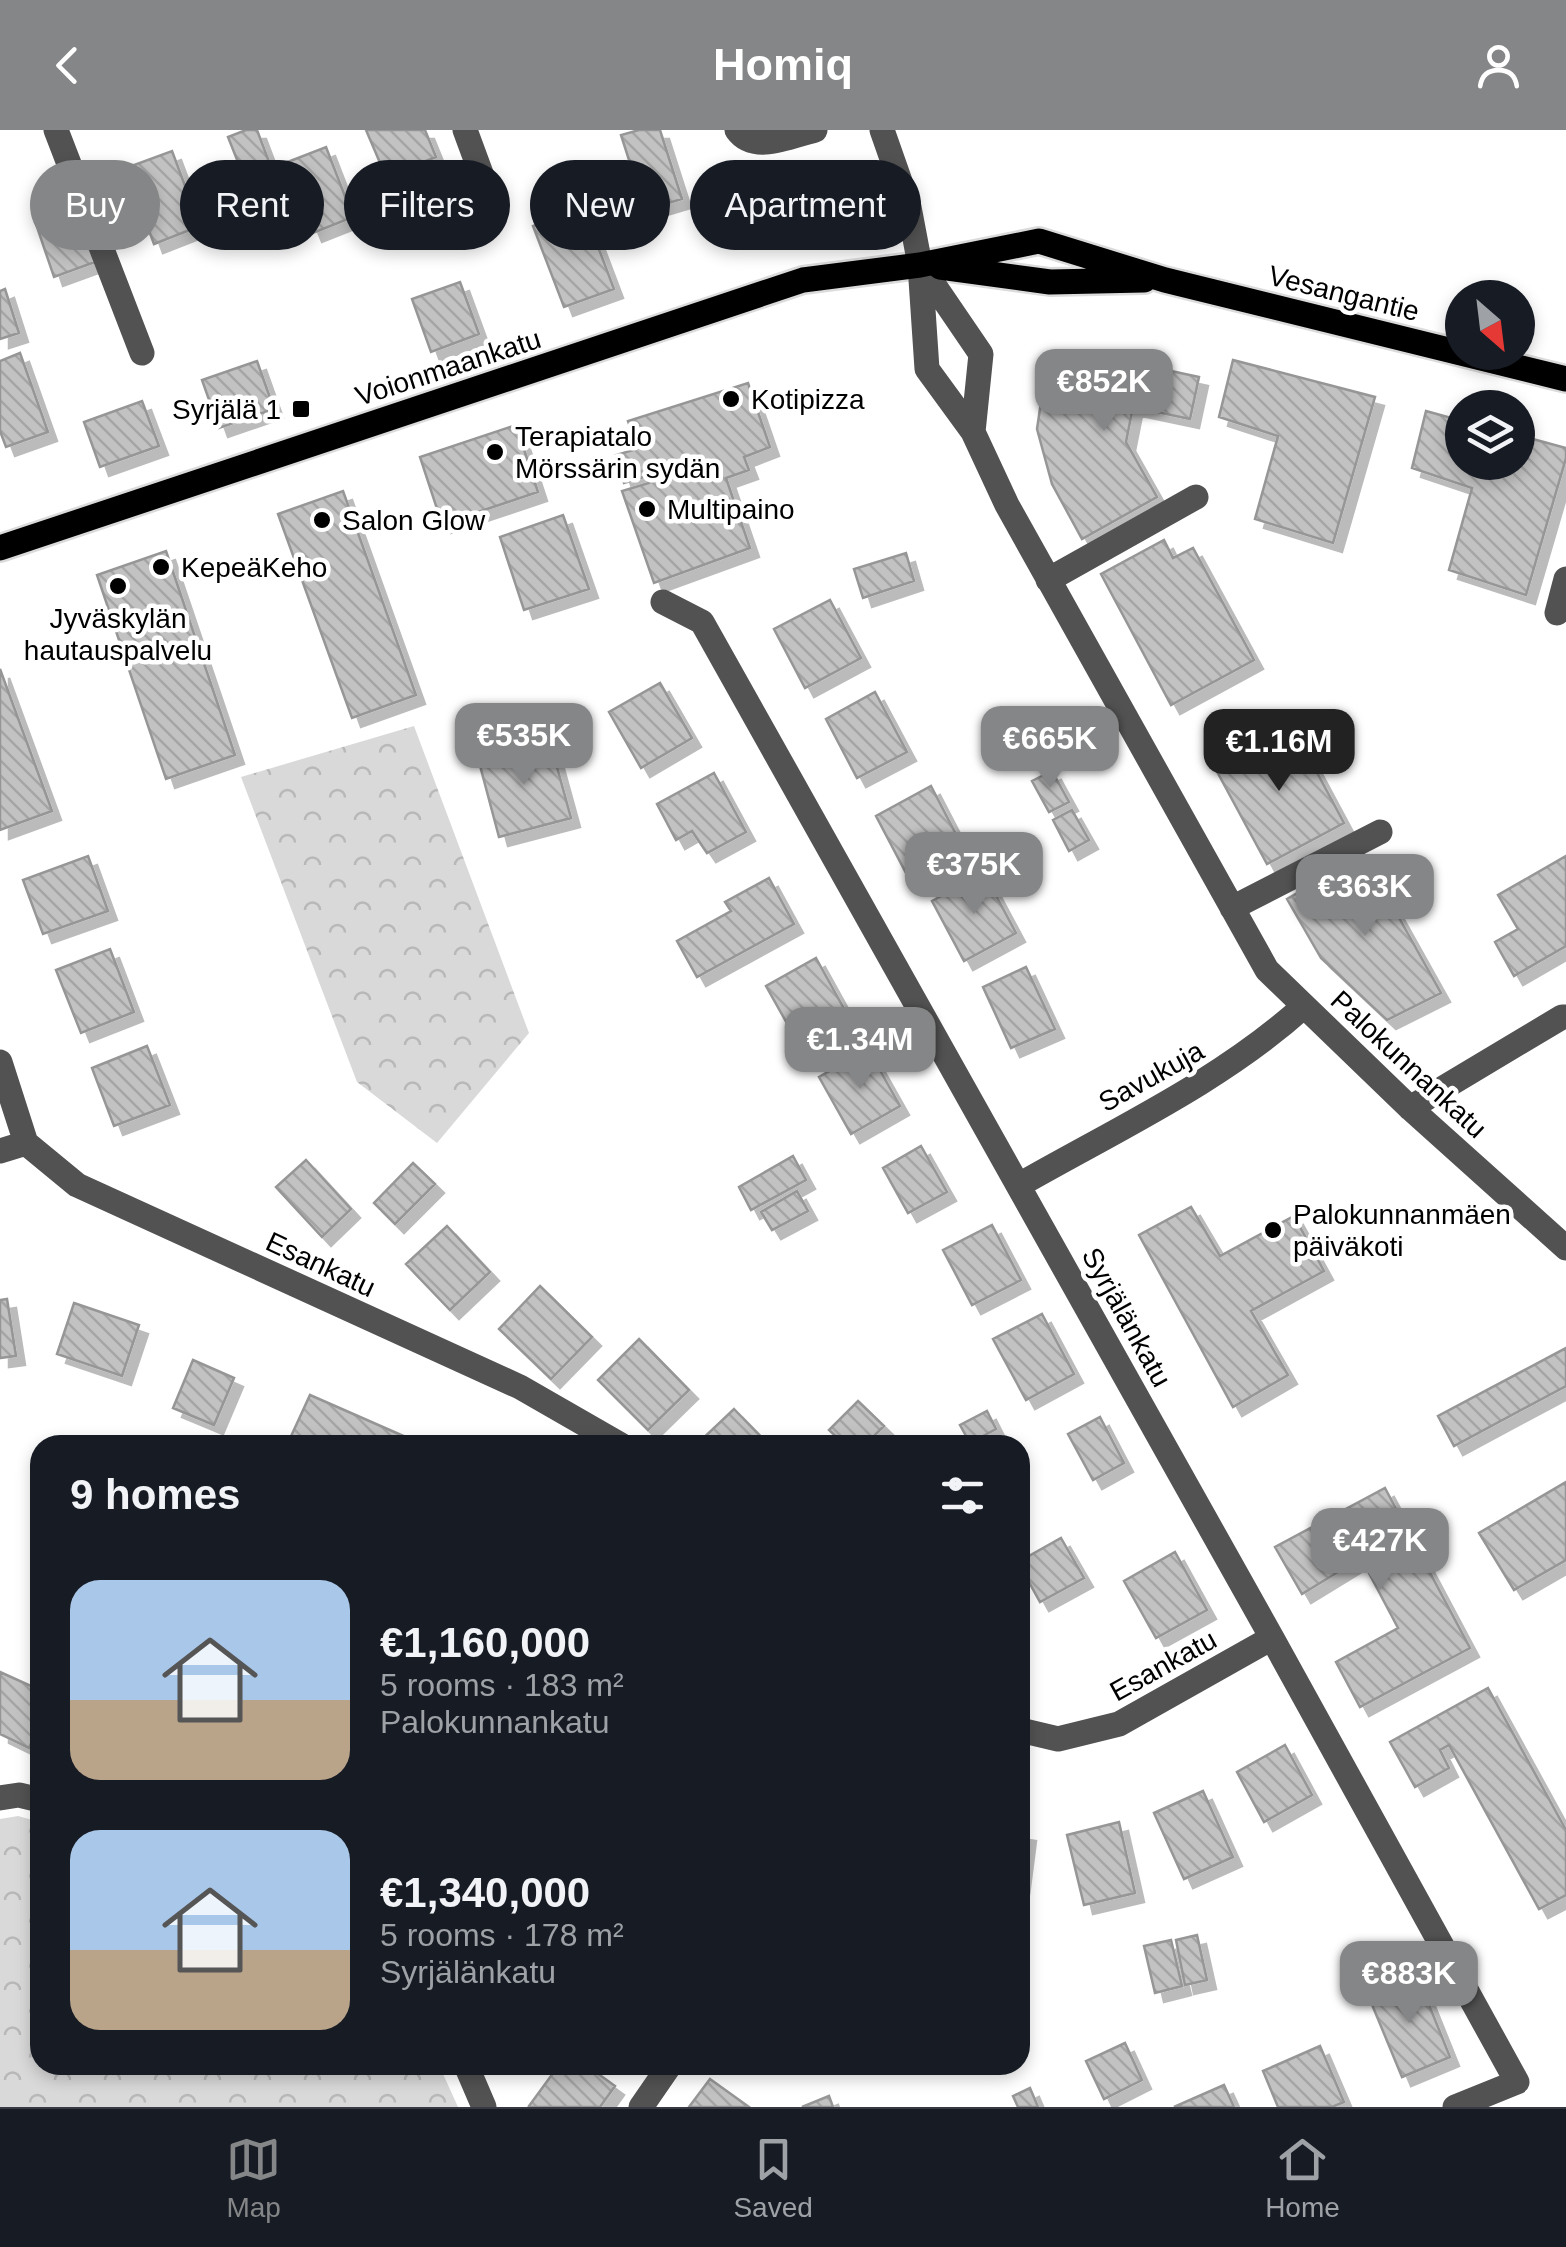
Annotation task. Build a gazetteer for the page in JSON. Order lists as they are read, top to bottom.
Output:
{
  "streets": {
    "main road": ["Vesangantie", "Voionmaankatu"],
    "street": [
      "Palokunnankatu",
      "Savukuja",
      "Esankatu",
      "Syrjälänkatu"
    ]
  },
  "crossings": [
    ["Vesangantie", "Voionmaankatu"],
    ["Voionmaankatu", "Palokunnankatu"],
    ["Palokunnankatu", "Savukuja"],
    ["Savukuja", "Syrjälänkatu"],
    ["Esankatu", "Syrjälänkatu"]
  ],
  "places": {
    "other": [
      "Kotipizza",
      "Terapiatalo Mörssärin sydän",
      "Multipaino",
      "Salon Glow",
      "KepeäKeho",
      "Jyväskylän hautauspalvelu",
      "Palokunnanmäen päiväkoti"
    ],
    "transit": ["Syrjälä 1"]
  },
  "north": "bottom right",
  "page": {
    "header": "Homiq",
    "chip": [
      "Buy",
      "Rent",
      "Filters",
      "New",
      "Apartment"
    ],
    "price": [
      "€852K",
      "€535K",
      "€665K",
      "€1.16M",
      "€375K",
      "€363K",
      "€1.34M",
      "€427K",
      "€883K"
    ],
    "heading": "9 homes",
    "list": [
      {
        "name": "€1,160,000",
        "note": "5 rooms · 183 m² · Palokunnankatu"
      },
      {
        "name": "€1,340,000",
        "note": "5 rooms · 178 m² · Syrjälänkatu"
      }
    ],
    "tabs": ["Map", "Saved", "Home"]
  }
}
